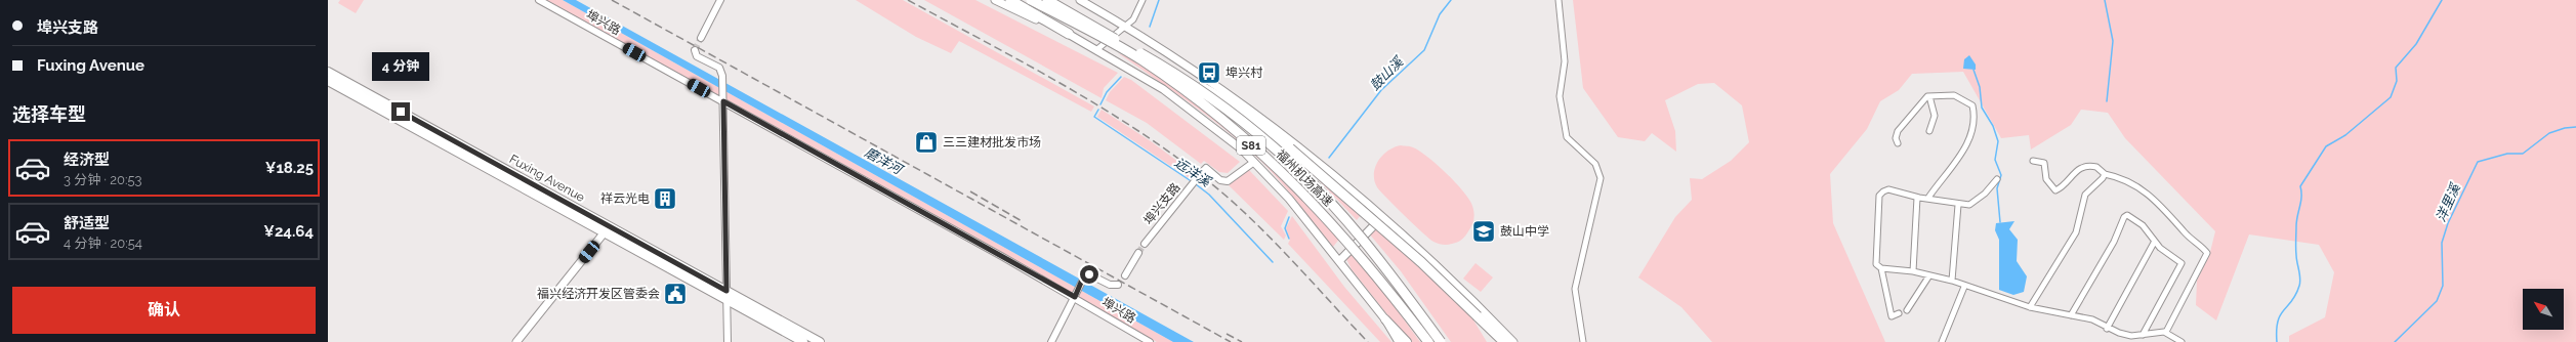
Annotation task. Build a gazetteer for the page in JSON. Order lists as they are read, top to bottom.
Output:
{
  "streets": {
    "highway": ["S81", "福州机场高速"],
    "main road": ["Fuxing Avenue"],
    "street": ["埠兴路", "埠兴支路"]
  },
  "water": [
    "鼓山溪",
    "磨洋河",
    "远洋溪",
    "洋里溪"
  ],
  "places": {
    "bus stop": ["埠兴村"],
    "shop": ["三三建材批发市场"],
    "building": ["祥云光电"],
    "school or university": ["鼓山中学"],
    "public building": ["福兴经济开发区管委会"]
  },
  "north": "top left",
  "page": {
    "banner": ["埠兴支路", "Fuxing Avenue"],
    "bubble": "4 分钟",
    "heading": "选择车型",
    "list": [
      {
        "name": "经济型",
        "note": "3 分钟 · 20:53",
        "value": "¥18.25"
      },
      {
        "name": "舒适型",
        "note": "4 分钟 · 20:54",
        "value": "¥24.64"
      }
    ],
    "buttons": "确认"
  }
}
